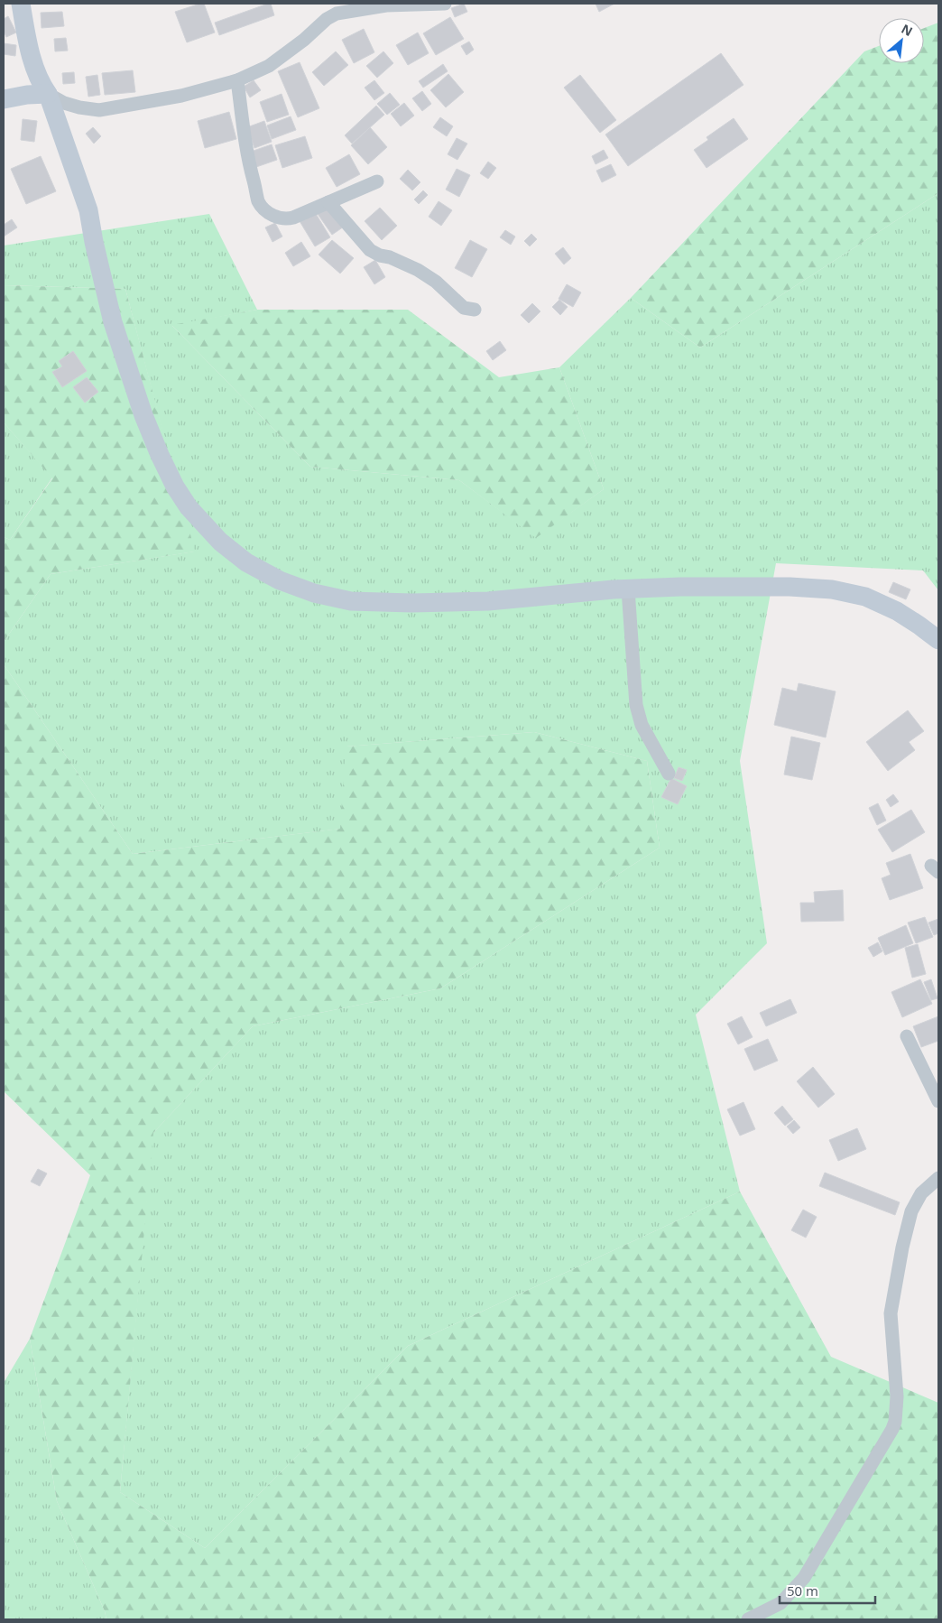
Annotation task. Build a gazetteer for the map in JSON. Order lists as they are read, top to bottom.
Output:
{
  "scale_bar": "50 m",
  "north": "top right"
}
